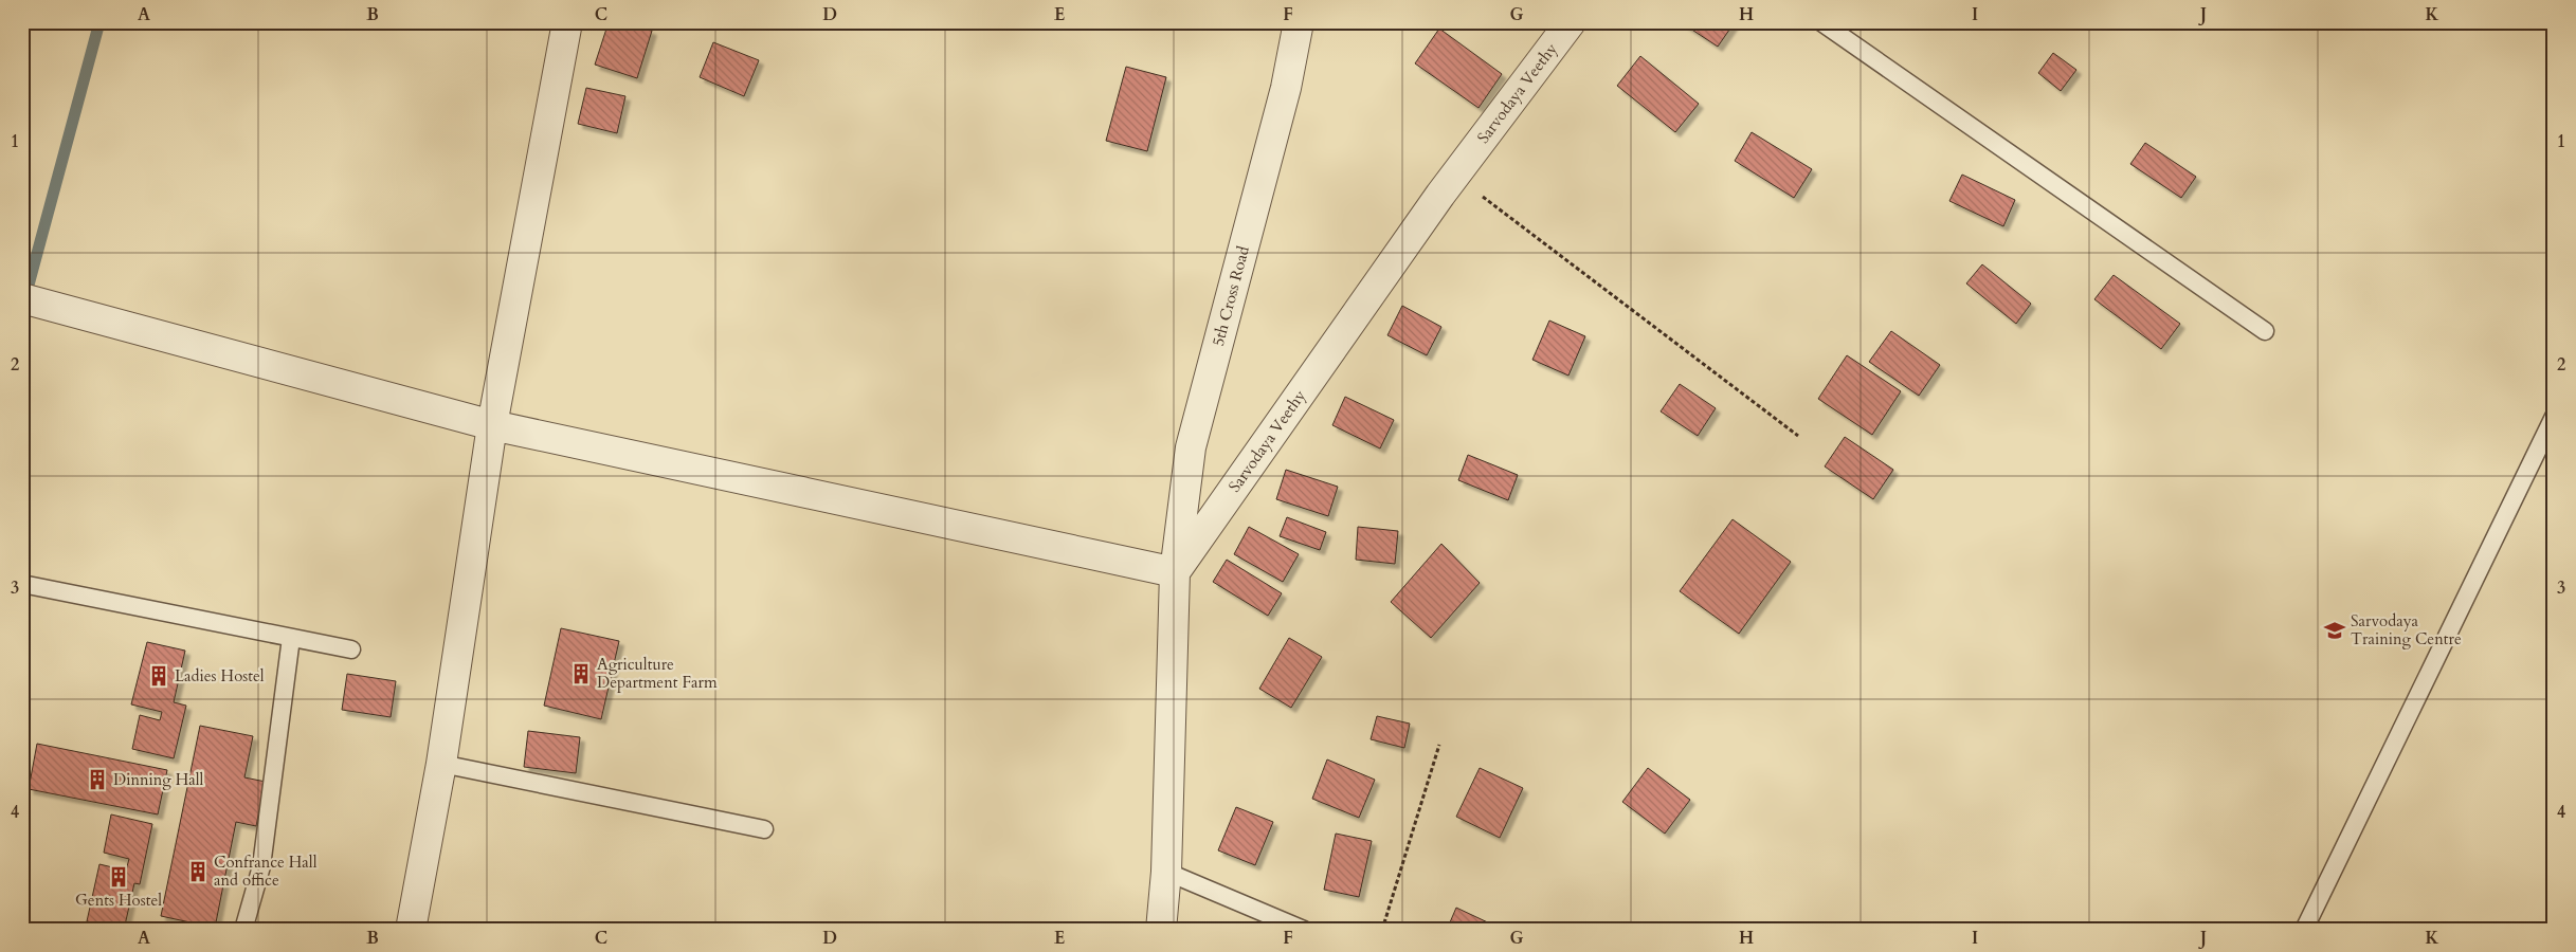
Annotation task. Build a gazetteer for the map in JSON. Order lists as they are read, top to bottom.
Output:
{
  "streets": {
    "street": ["Sarvodaya Veethy", "5th Cross Road"]
  },
  "crossings": [
    ["Sarvodaya Veethy", "5th Cross Road"]
  ],
  "places": {
    "school or university": ["Sarvodaya Training Centre"],
    "building": [
      "Agriculture Department Farm",
      "Ladies Hostel",
      "Dinning Hall",
      "Confrance Hall and office",
      "Gents Hostel"
    ]
  },
  "grid": {
    "columns": [
      "A",
      "B",
      "C",
      "D",
      "E",
      "F",
      "G",
      "H",
      "I",
      "J",
      "K"
    ],
    "rows": [
      "1",
      "2",
      "3",
      "4"
    ]
  }
}
